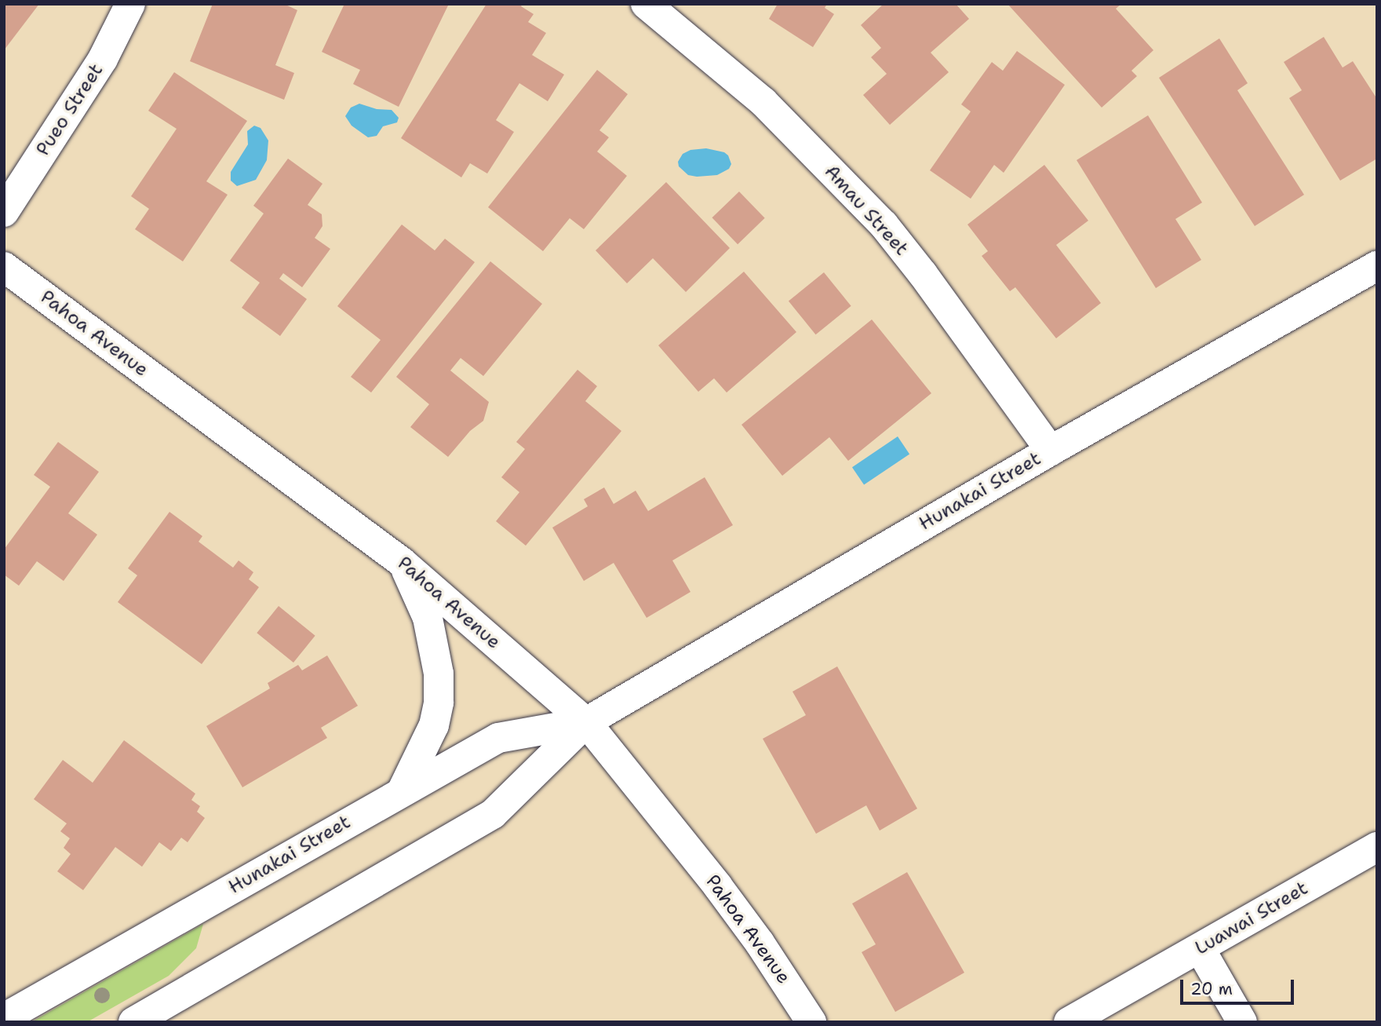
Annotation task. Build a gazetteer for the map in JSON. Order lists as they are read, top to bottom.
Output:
{
  "streets": {
    "street": [
      "Pueo Street",
      "Amau Street",
      "Pahoa Avenue",
      "Hunakai Street",
      "Luawai Street"
    ]
  },
  "crossings": [
    ["Amau Street", "Hunakai Street"],
    ["Pahoa Avenue", "Hunakai Street"]
  ],
  "scale_bar": "20 m"
}
